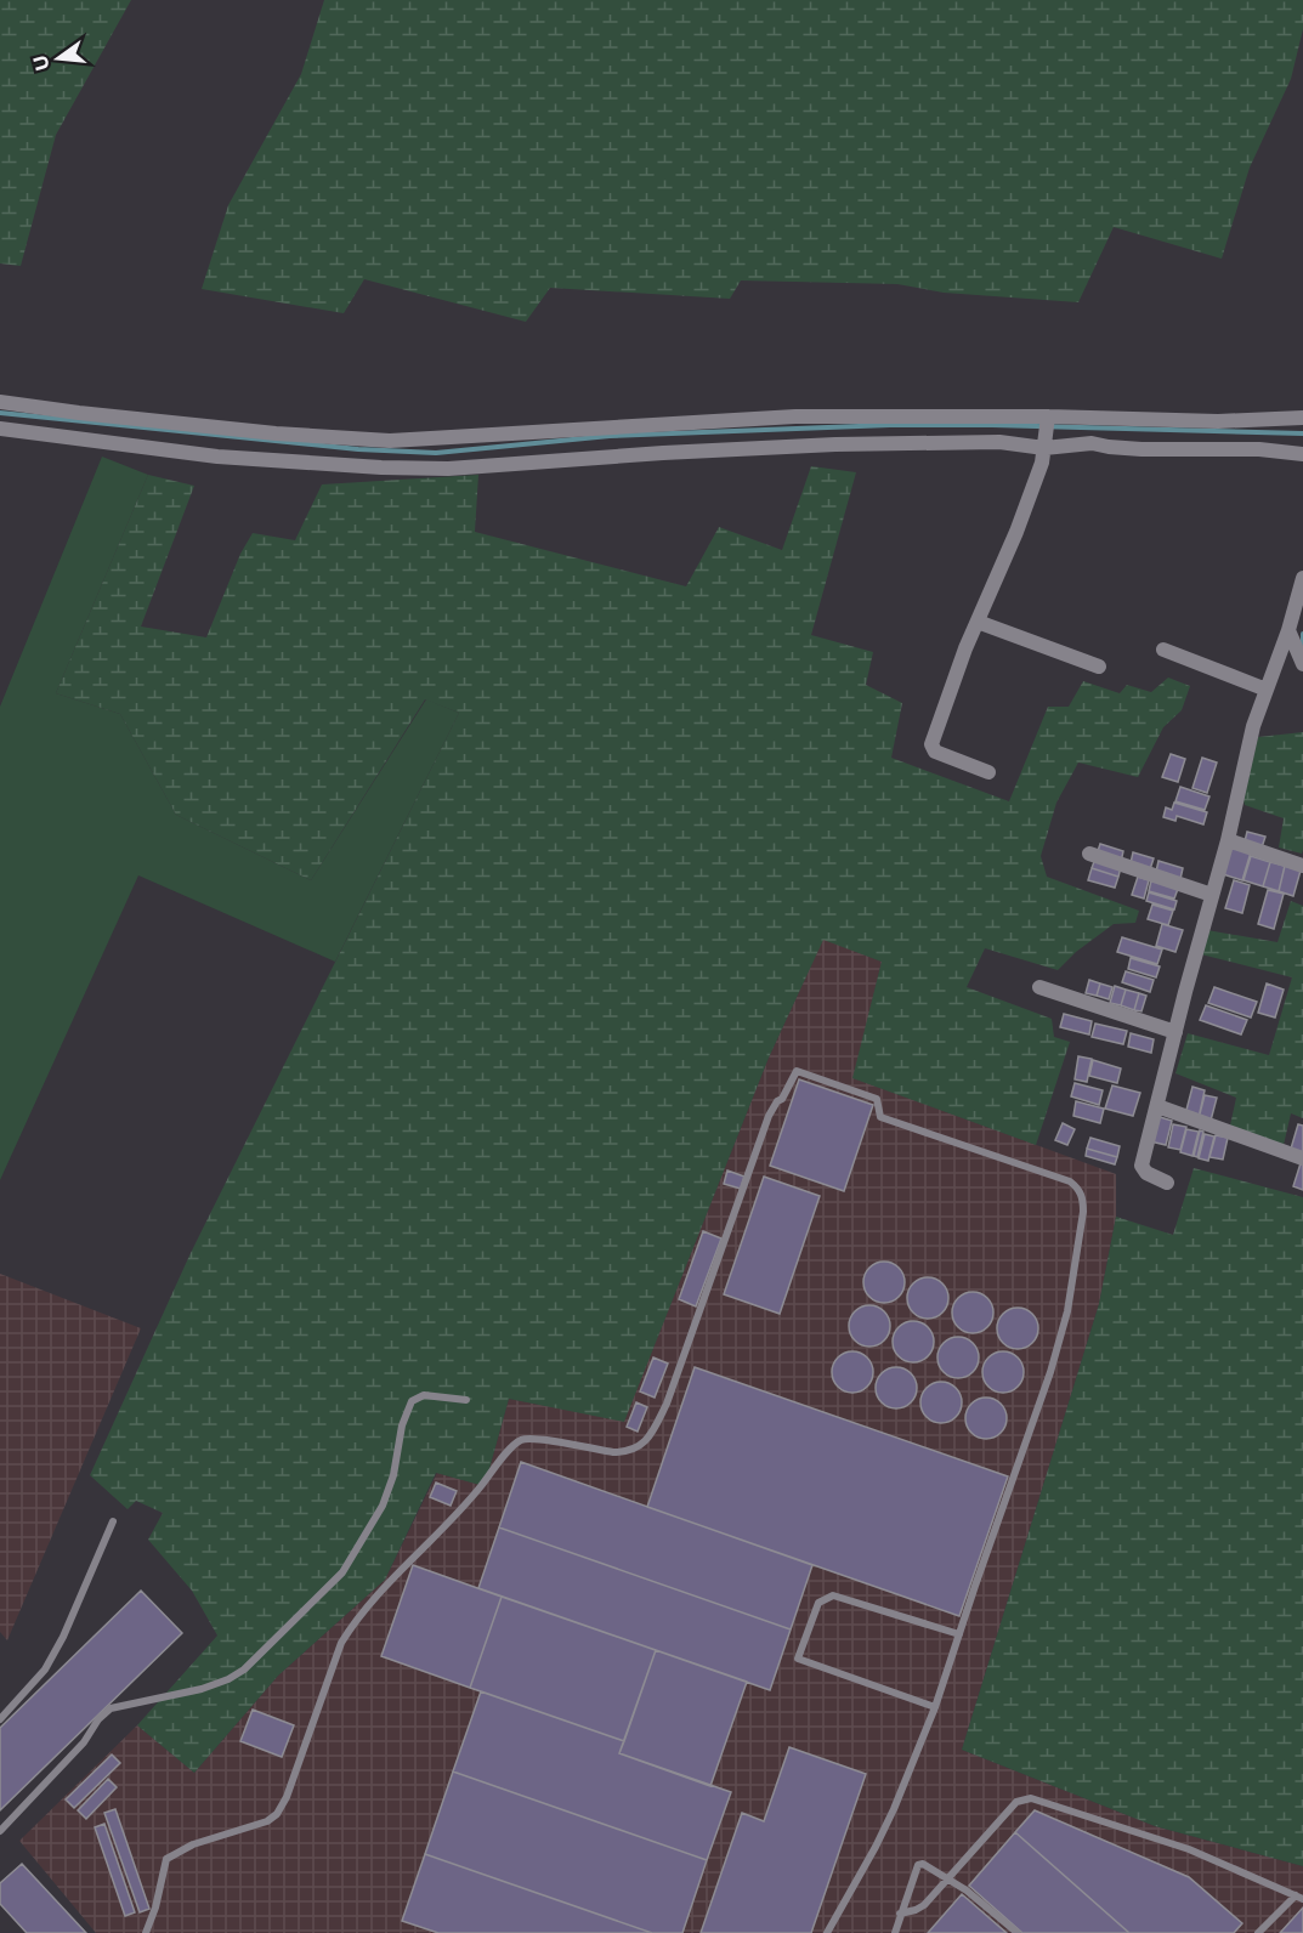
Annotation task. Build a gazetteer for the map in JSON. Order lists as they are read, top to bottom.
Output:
{
  "north": "left"
}
